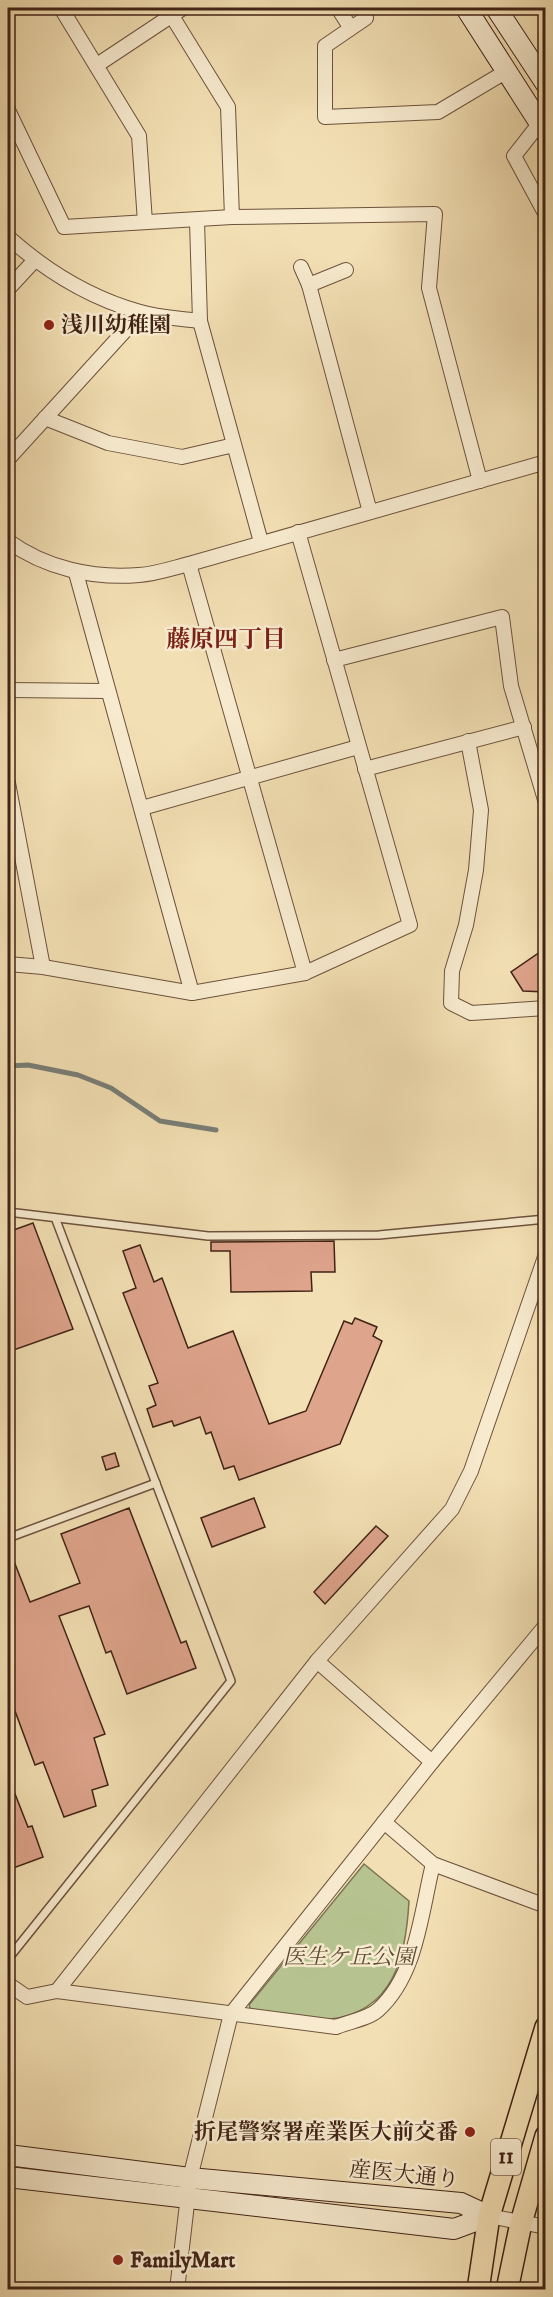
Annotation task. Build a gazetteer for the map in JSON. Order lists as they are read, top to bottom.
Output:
{
  "streets": {
    "main road": ["11"],
    "street": ["産医大通り"]
  },
  "crossings": [
    ["11", "産医大通り"]
  ],
  "districts": ["藤原四丁目"],
  "parks": ["医生ケ丘公園"],
  "places": ["浅川幼稚園", "折尾警察署産業医大前交番", "FamilyMart"]
}
